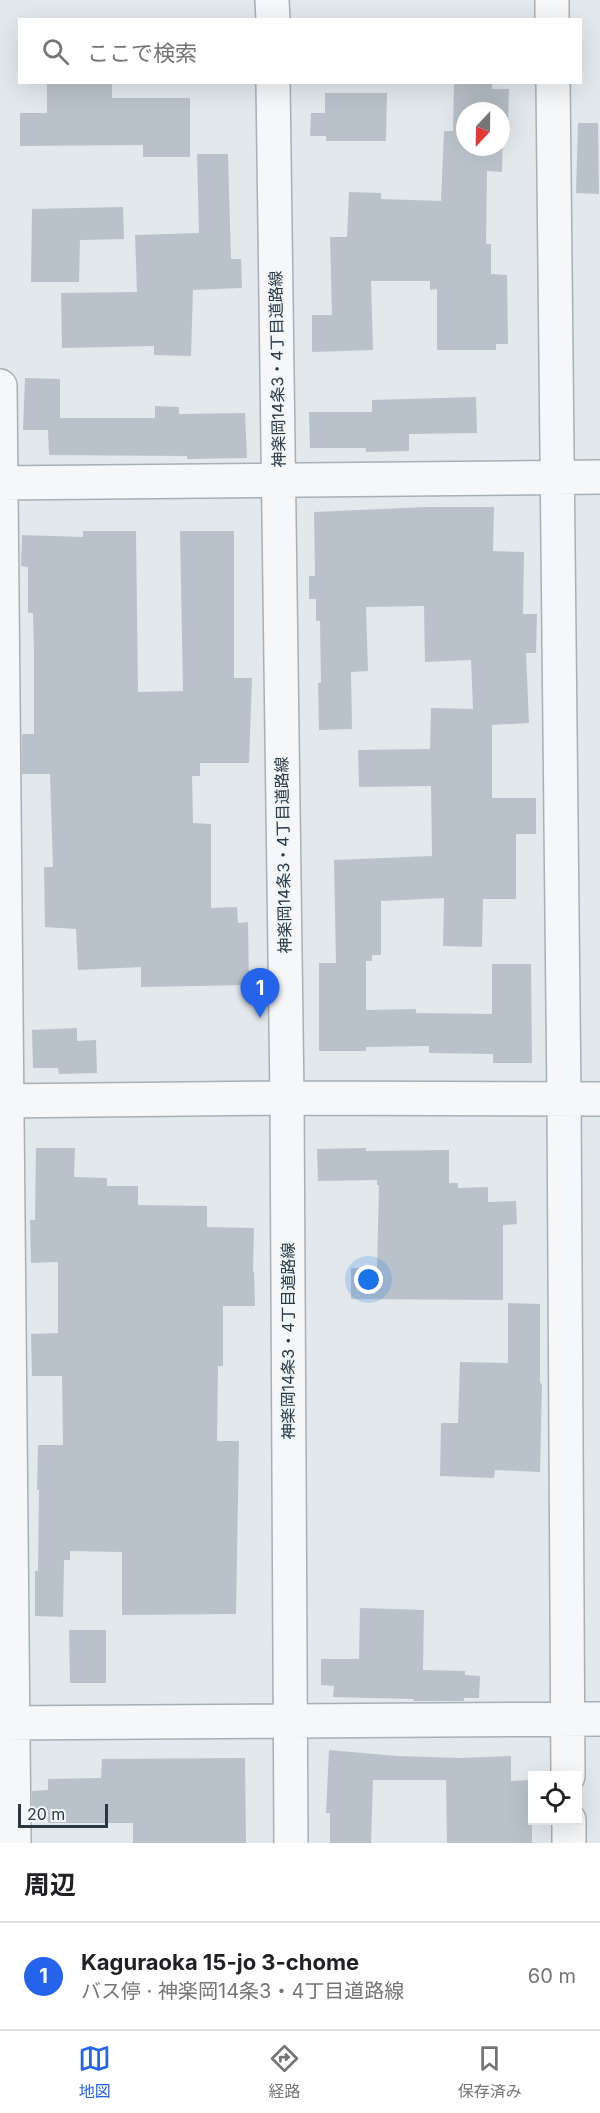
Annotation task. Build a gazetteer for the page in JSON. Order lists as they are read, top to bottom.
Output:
{
  "streets": {
    "street": ["神楽岡14条3・4丁目道路線"]
  },
  "scale_bar": "20 m",
  "north": "bottom",
  "page": {
    "search": "ここで検索",
    "pins": "1",
    "scale": "20 m",
    "heading": "周辺",
    "list": [
      {
        "mark": "1",
        "name": "Kaguraoka 15-jo 3-chome",
        "note": "バス停 · 神楽岡14条3・4丁目道路線",
        "value": "60 m"
      }
    ],
    "nav": ["地図", "経路", "保存済み"]
  }
}
